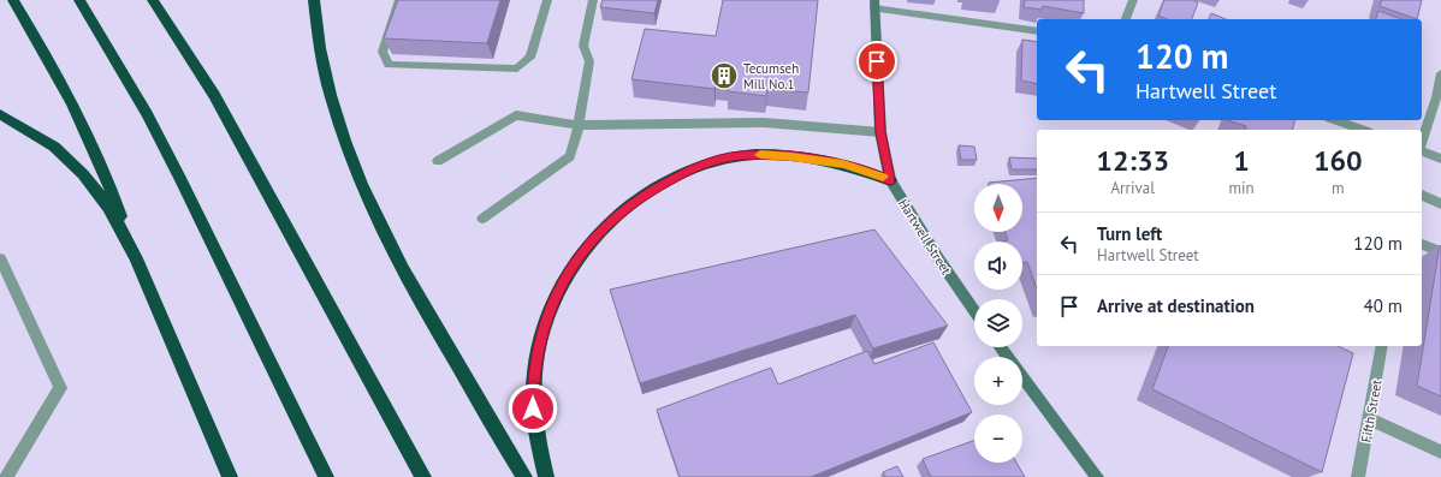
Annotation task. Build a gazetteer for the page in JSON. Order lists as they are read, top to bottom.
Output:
{
  "streets": {
    "main road": ["Hartwell Street"],
    "street": ["Fifth Street"]
  },
  "places": {
    "building": ["Tecumseh Mill No.1"]
  },
  "north": "bottom",
  "page": {
    "turn": ["120 m", "Hartwell Street"],
    "eta": [
      "12:33",
      "Arrival",
      "1",
      "min",
      "160",
      "m"
    ],
    "map_buttons": ["+", "−"],
    "list": [
      {
        "name": "Turn left",
        "note": "Hartwell Street",
        "value": "120 m"
      },
      {
        "name": "Arrive at destination",
        "value": "40 m"
      }
    ]
  }
}
